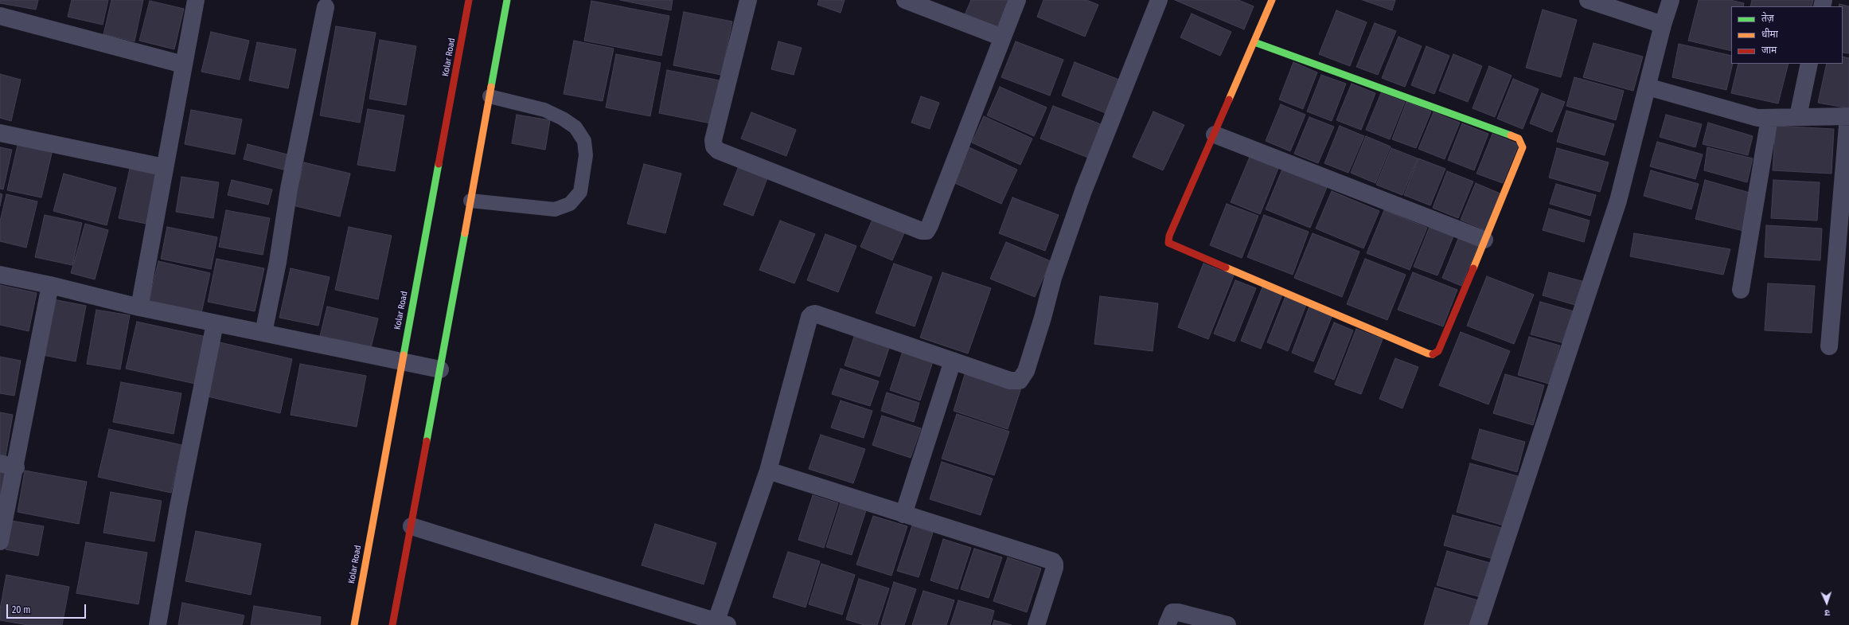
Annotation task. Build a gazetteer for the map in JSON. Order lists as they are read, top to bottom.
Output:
{
  "streets": {
    "main road": ["Kolar Road"]
  },
  "legend": ["तेज़", "धीमा", "जाम"],
  "scale_bar": "20 m",
  "north": "bottom"
}
